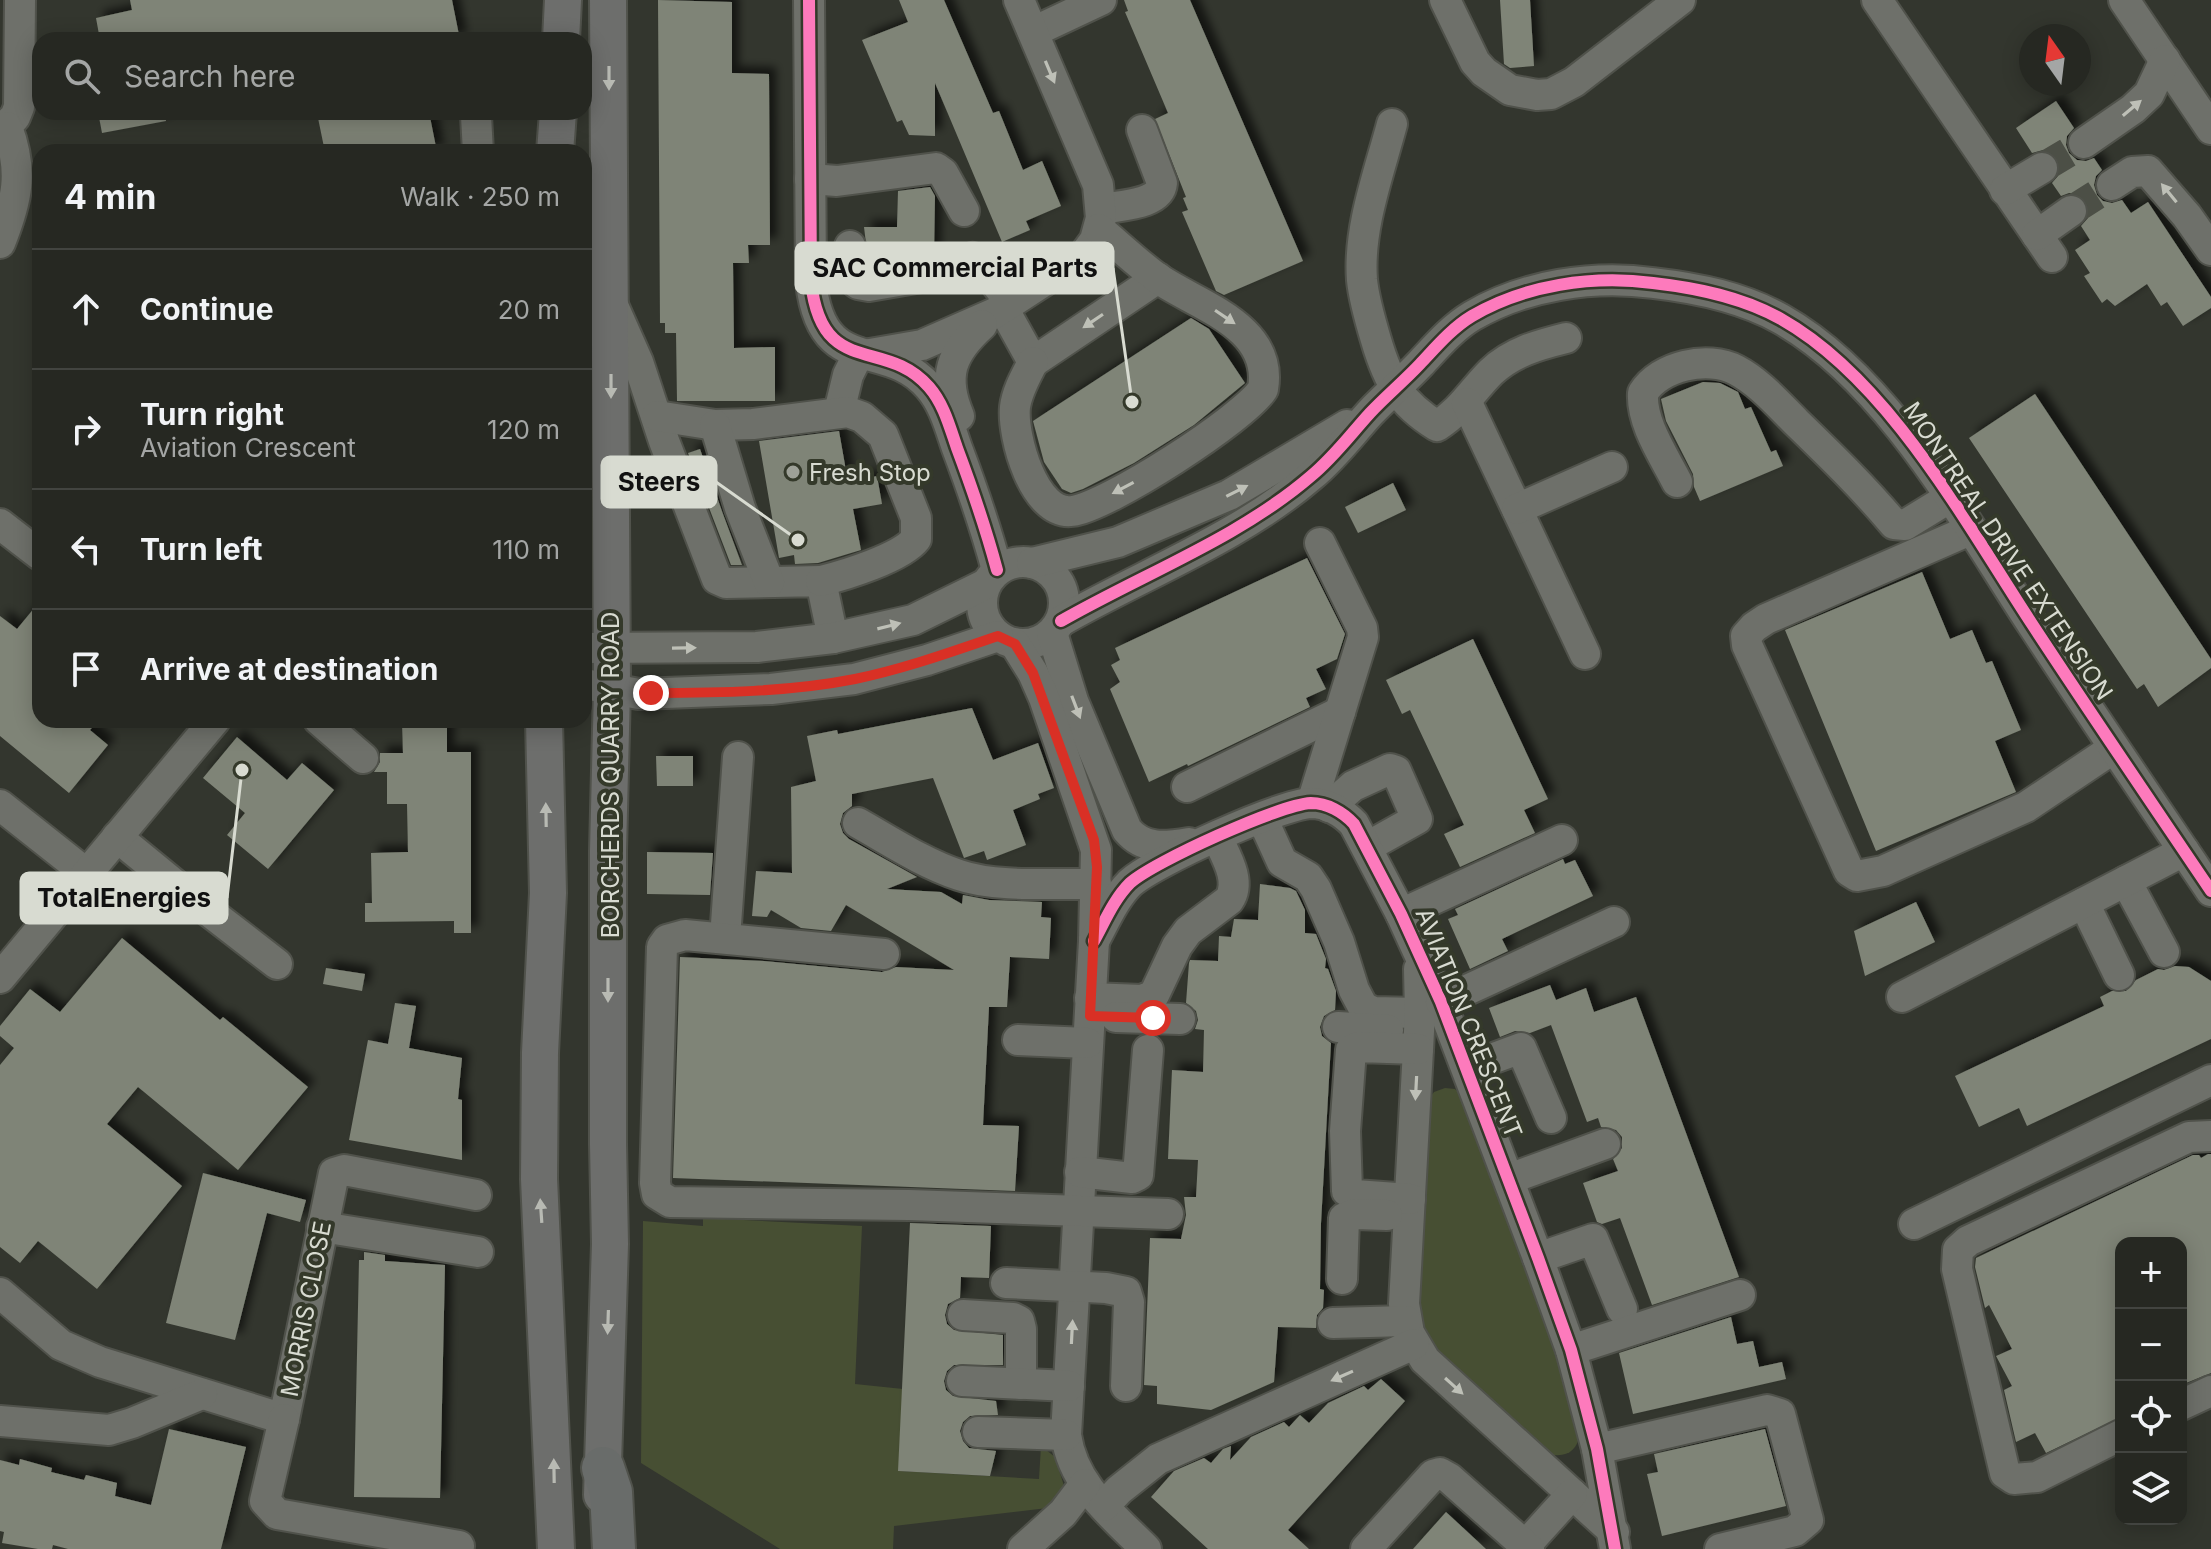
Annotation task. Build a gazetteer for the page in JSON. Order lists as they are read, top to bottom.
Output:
{
  "streets": {
    "main road": ["BORCHERDS QUARRY ROAD"],
    "street": ["MONTREAL DRIVE EXTENSION", "AVIATION CRESCENT", "MORRIS CLOSE"]
  },
  "crossings": [
    ["MONTREAL DRIVE EXTENSION", "BORCHERDS QUARRY ROAD"]
  ],
  "places": [
    "SAC Commercial Parts",
    "Fresh Stop",
    "Steers",
    "TotalEnergies"
  ],
  "north": "top",
  "page": {
    "search": "Search here",
    "heading": ["4 min", "Walk · 250 m"],
    "list": [
      ["Continue", "20 m"],
      ["Turn right", "Aviation Crescent", "120 m"],
      ["Turn left", "110 m"],
      "Arrive at destination"
    ],
    "map_buttons": ["+", "−"]
  }
}
